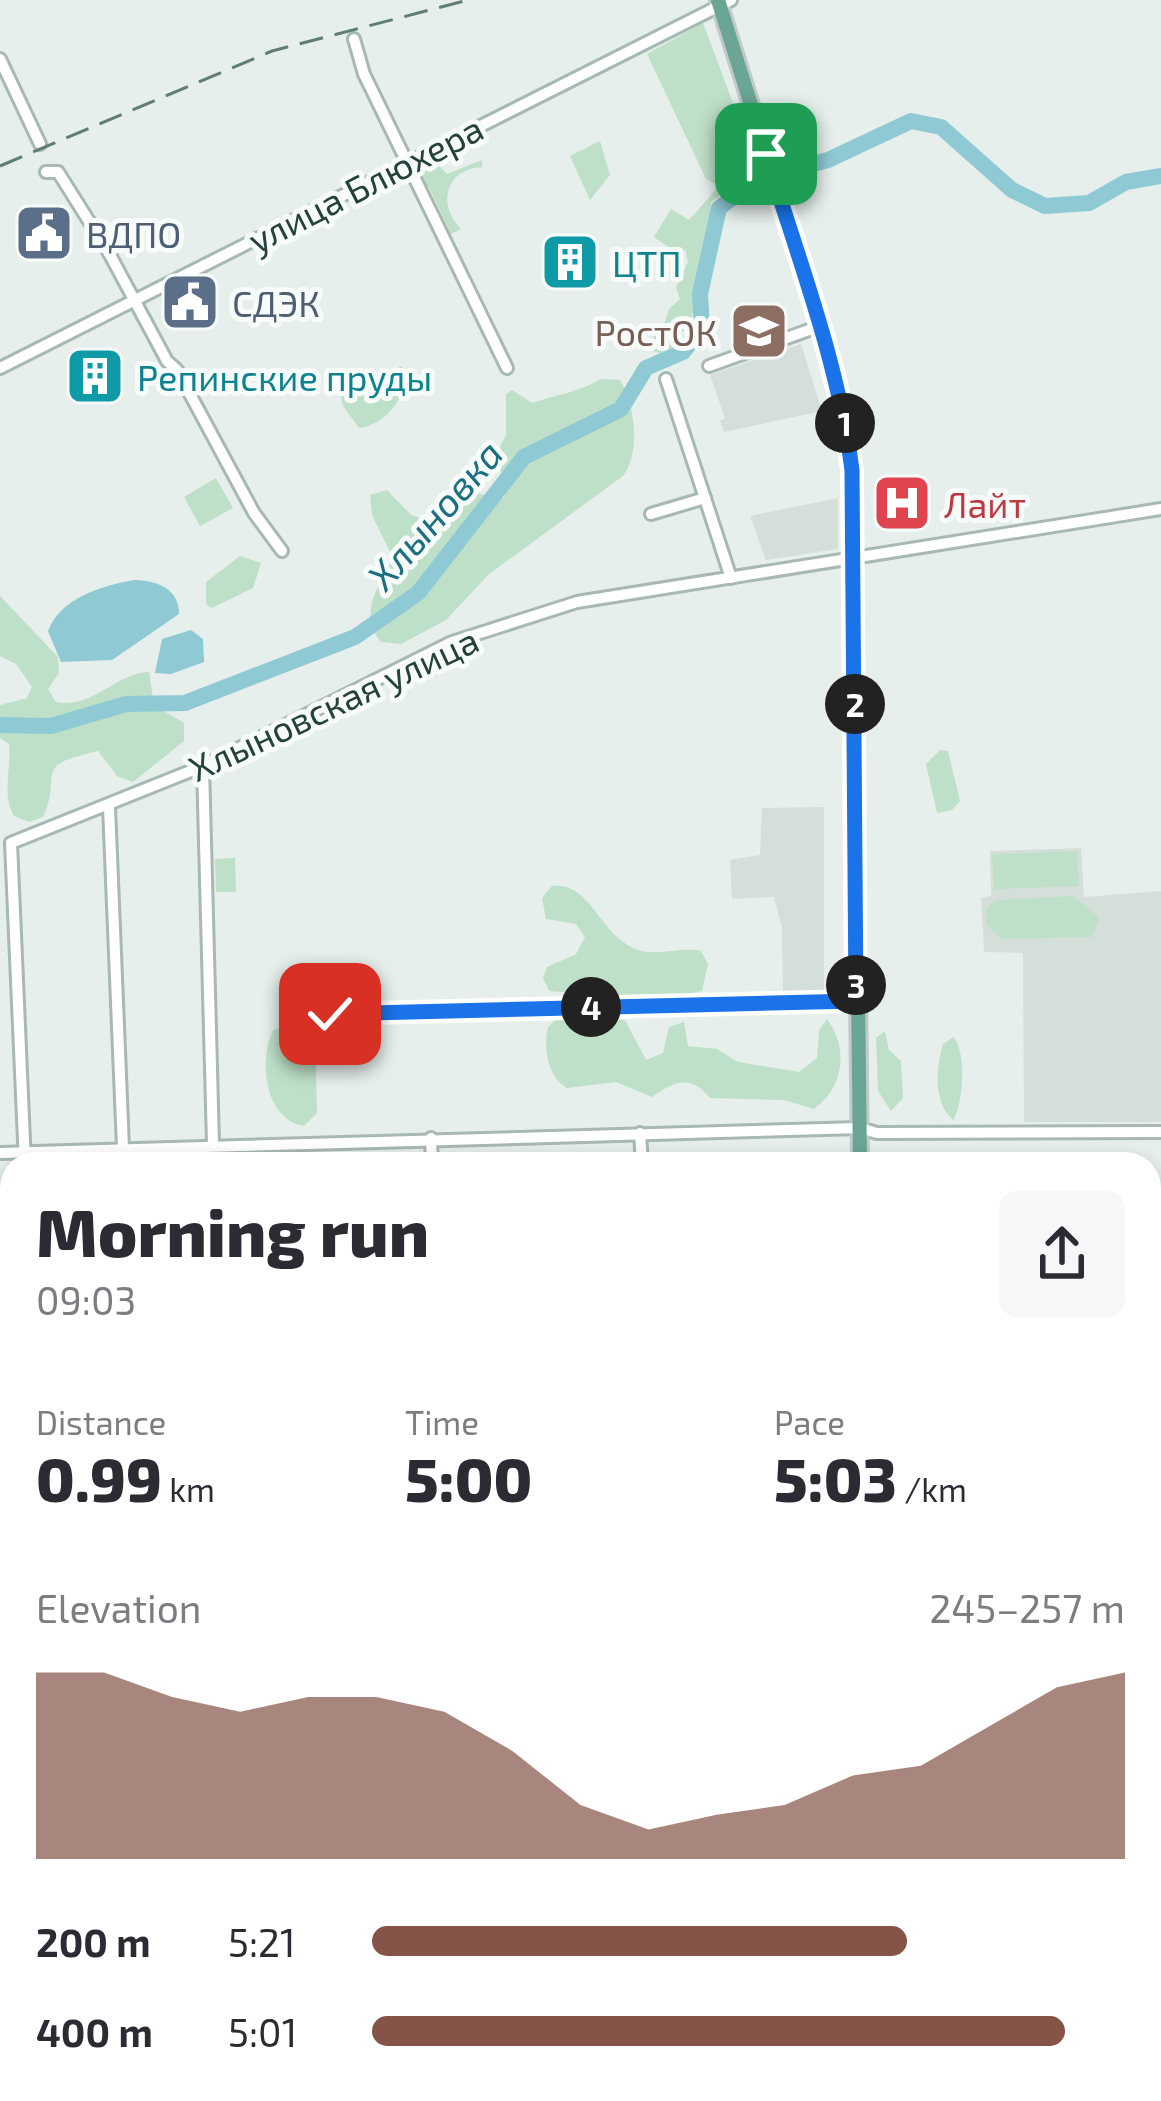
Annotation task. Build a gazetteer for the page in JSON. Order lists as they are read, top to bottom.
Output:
{
  "streets": {
    "street": ["улица Блюхера", "Хлыновская улица"]
  },
  "water": ["Хлыновка"],
  "places": {
    "public building": ["ВДПО", "СДЭК"],
    "building": ["ЦТП", "Репинские пруды"],
    "school or university": ["РостОК"],
    "hospital": ["Лайт"]
  },
  "page": {
    "pins": [
      "1",
      "2",
      "3",
      "4"
    ],
    "heading": ["Morning run", "09:03"],
    "stats": [
      ["Distance", "0.99 km"],
      ["Time", "5:00"],
      ["Pace", "5:03 /km"]
    ],
    "chart": ["Elevation", "245–257 m"],
    "list": [
      {
        "name": "200 m",
        "note": "5:21"
      },
      {
        "name": "400 m",
        "note": "5:01"
      }
    ]
  }
}
